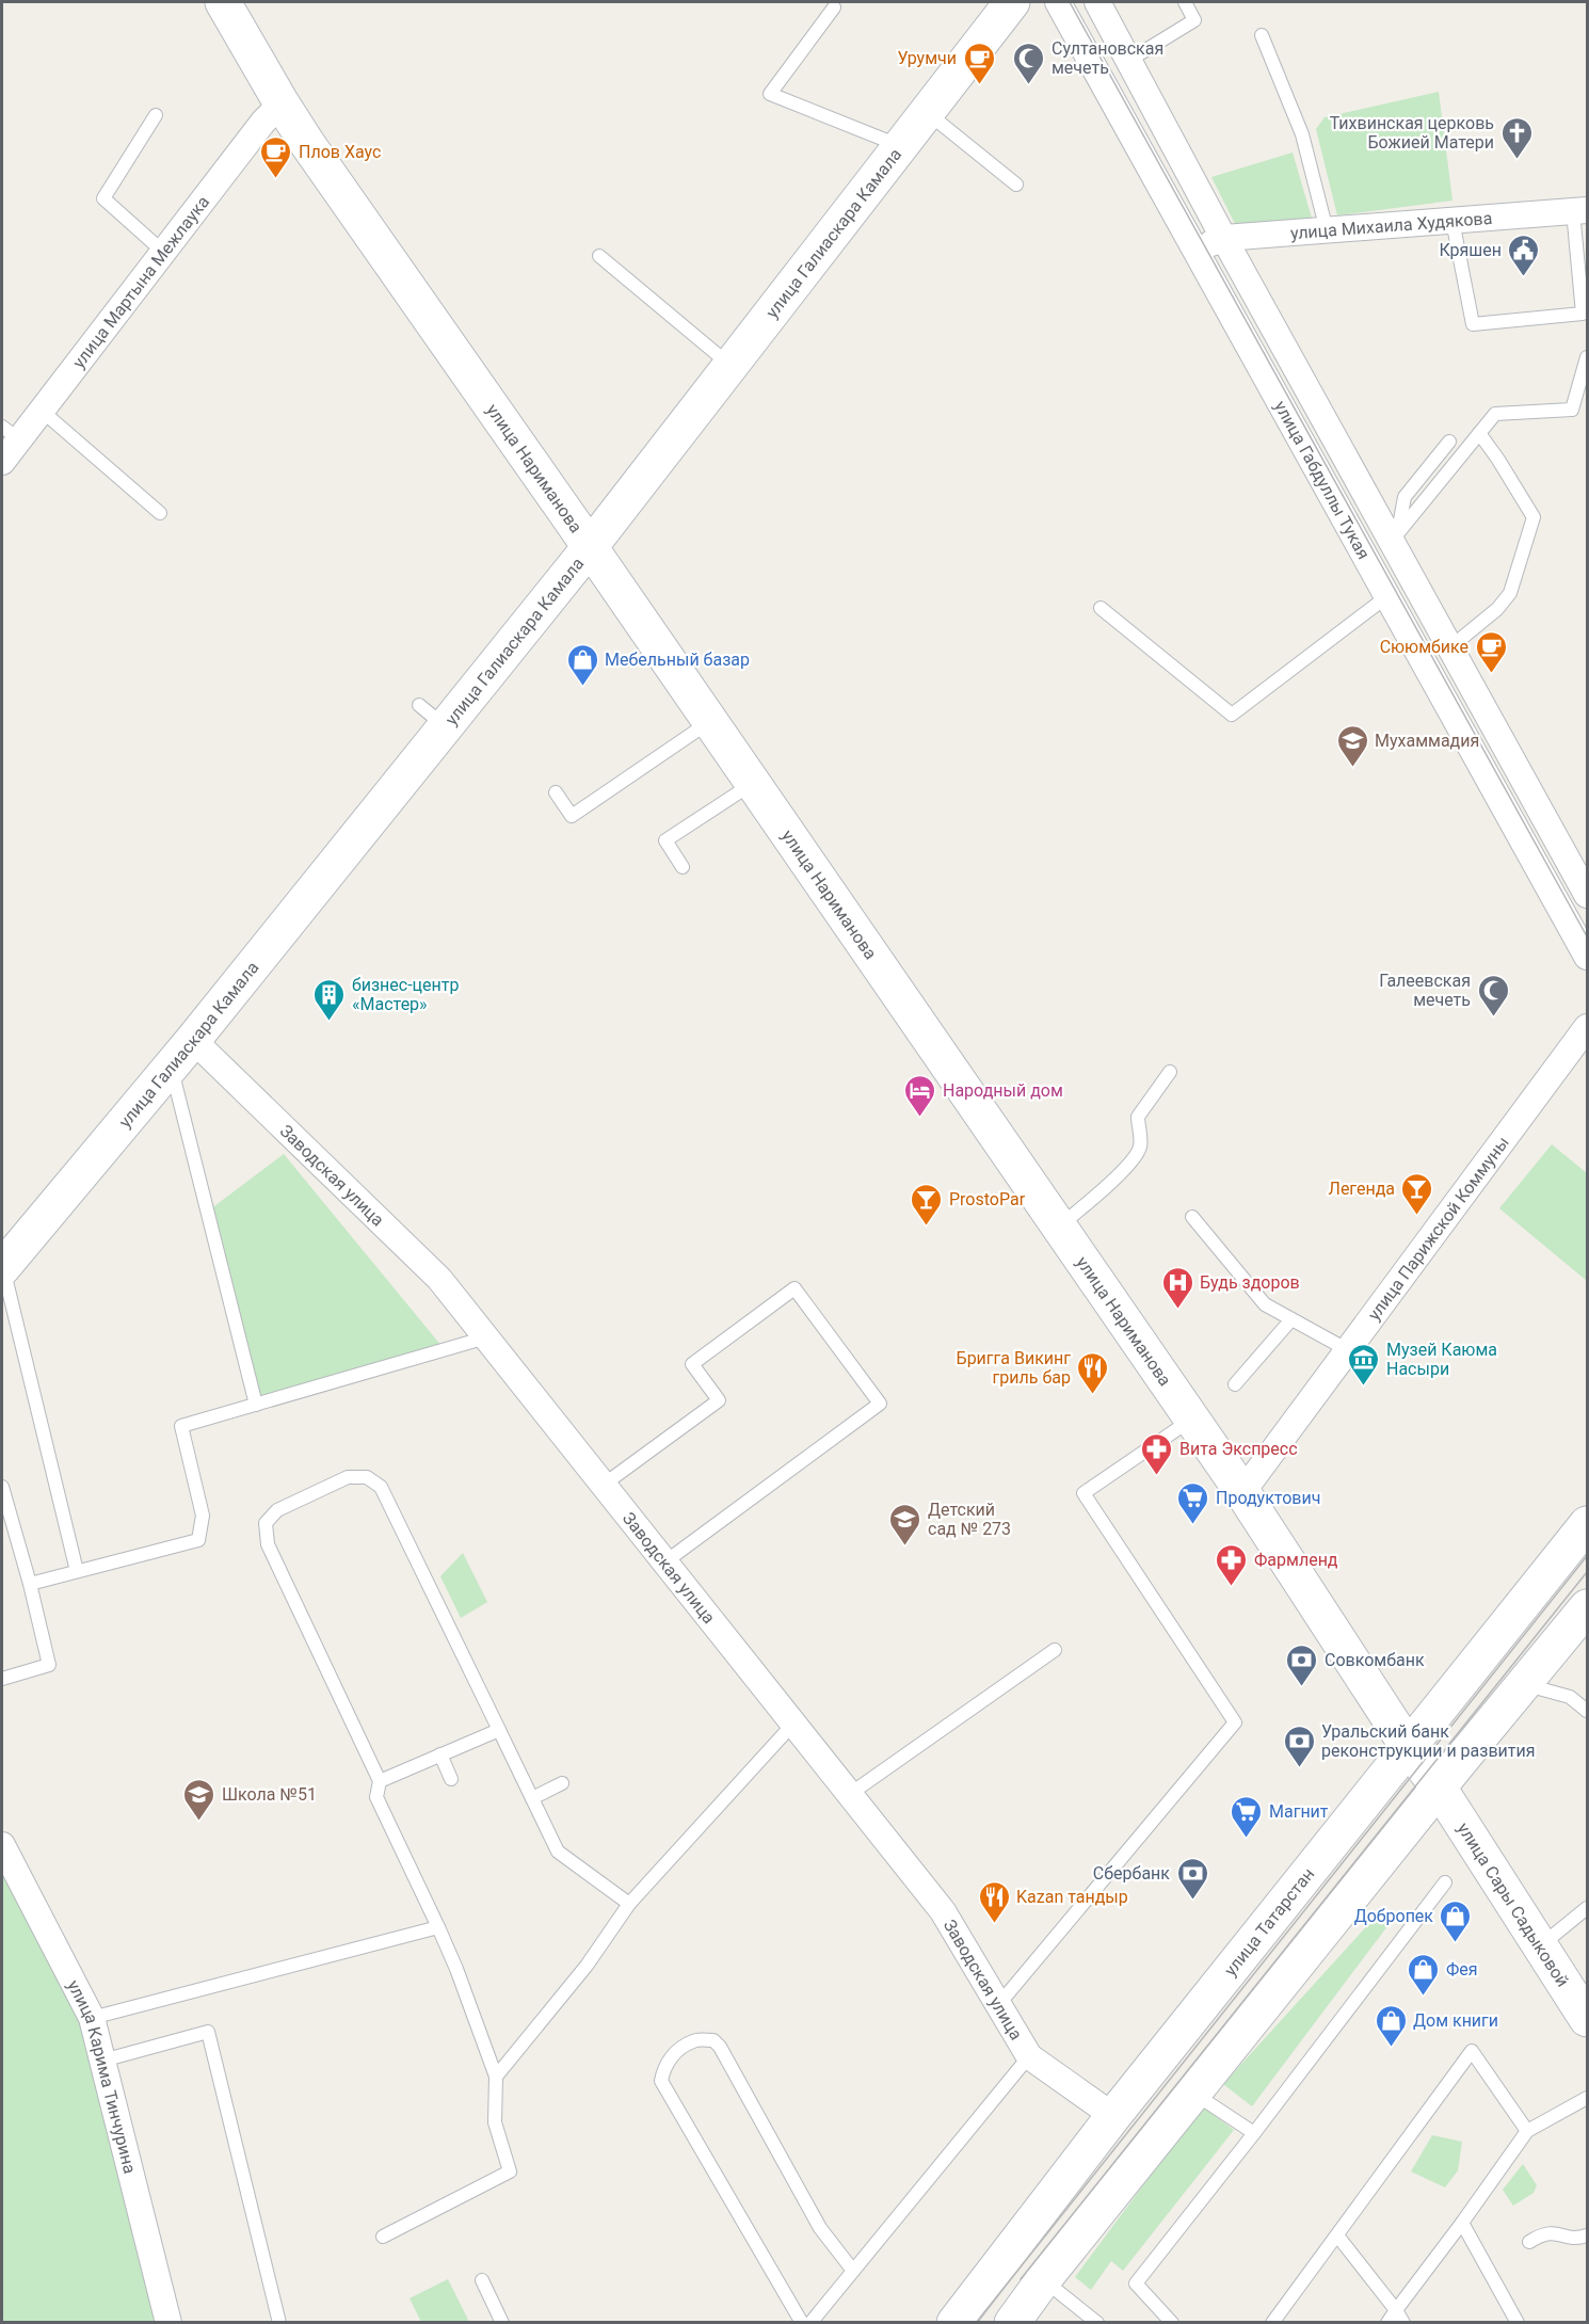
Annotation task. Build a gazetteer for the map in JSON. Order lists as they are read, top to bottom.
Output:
{
  "streets": {
    "main road": [
      "улица Галиаскара Камала",
      "улица Нариманова",
      "улица Сары Садыковой",
      "улица Татарстан"
    ],
    "street": [
      "улица Михаила Худякова",
      "улица Мартына Межлаука",
      "улица Габдуллы Тукая",
      "Заводская улица",
      "улица Парижской Коммуны",
      "улица Карима Тинчурина"
    ]
  },
  "crossings": [
    ["улица Михаила Худякова", "улица Габдуллы Тукая"],
    ["улица Галиаскара Камала", "улица Нариманова"],
    ["улица Галиаскара Камала", "Заводская улица"],
    ["улица Мартына Межлаука", "улица Нариманова"],
    ["улица Нариманова", "улица Парижской Коммуны"],
    ["улица Нариманова", "улица Сары Садыковой"],
    ["улица Нариманова", "улица Татарстан"],
    ["Заводская улица", "улица Татарстан"]
  ],
  "places": {
    "cafe": ["Урумчи", "Плов Хаус", "Сююмбике"],
    "mosque": ["Султановская мечеть", "Галеевская мечеть"],
    "church": ["Тихвинская церковь Божией Матери"],
    "public building": ["Кряшен"],
    "shop": [
      "Мебельный базар",
      "Добропек",
      "Фея",
      "Дом книги"
    ],
    "school or university": ["Мухаммадия", "Детский сад № 273", "Школа №51"],
    "building": ["бизнес-центр «Мастер»"],
    "hotel": ["Народный дом"],
    "bar": ["Легенда", "ProstoPar"],
    "hospital": ["Будь здоров"],
    "museum": ["Музей Каюма Насыри"],
    "restaurant": ["Бригга Викинг гриль бар", "Kazan тандыр"],
    "pharmacy": ["Вита Экспресс", "Фармленд"],
    "supermarket": ["Продуктович", "Магнит"],
    "bank": ["Совкомбанк", "Уральский банк реконструкции и развития", "Сбербанк"]
  }
}
